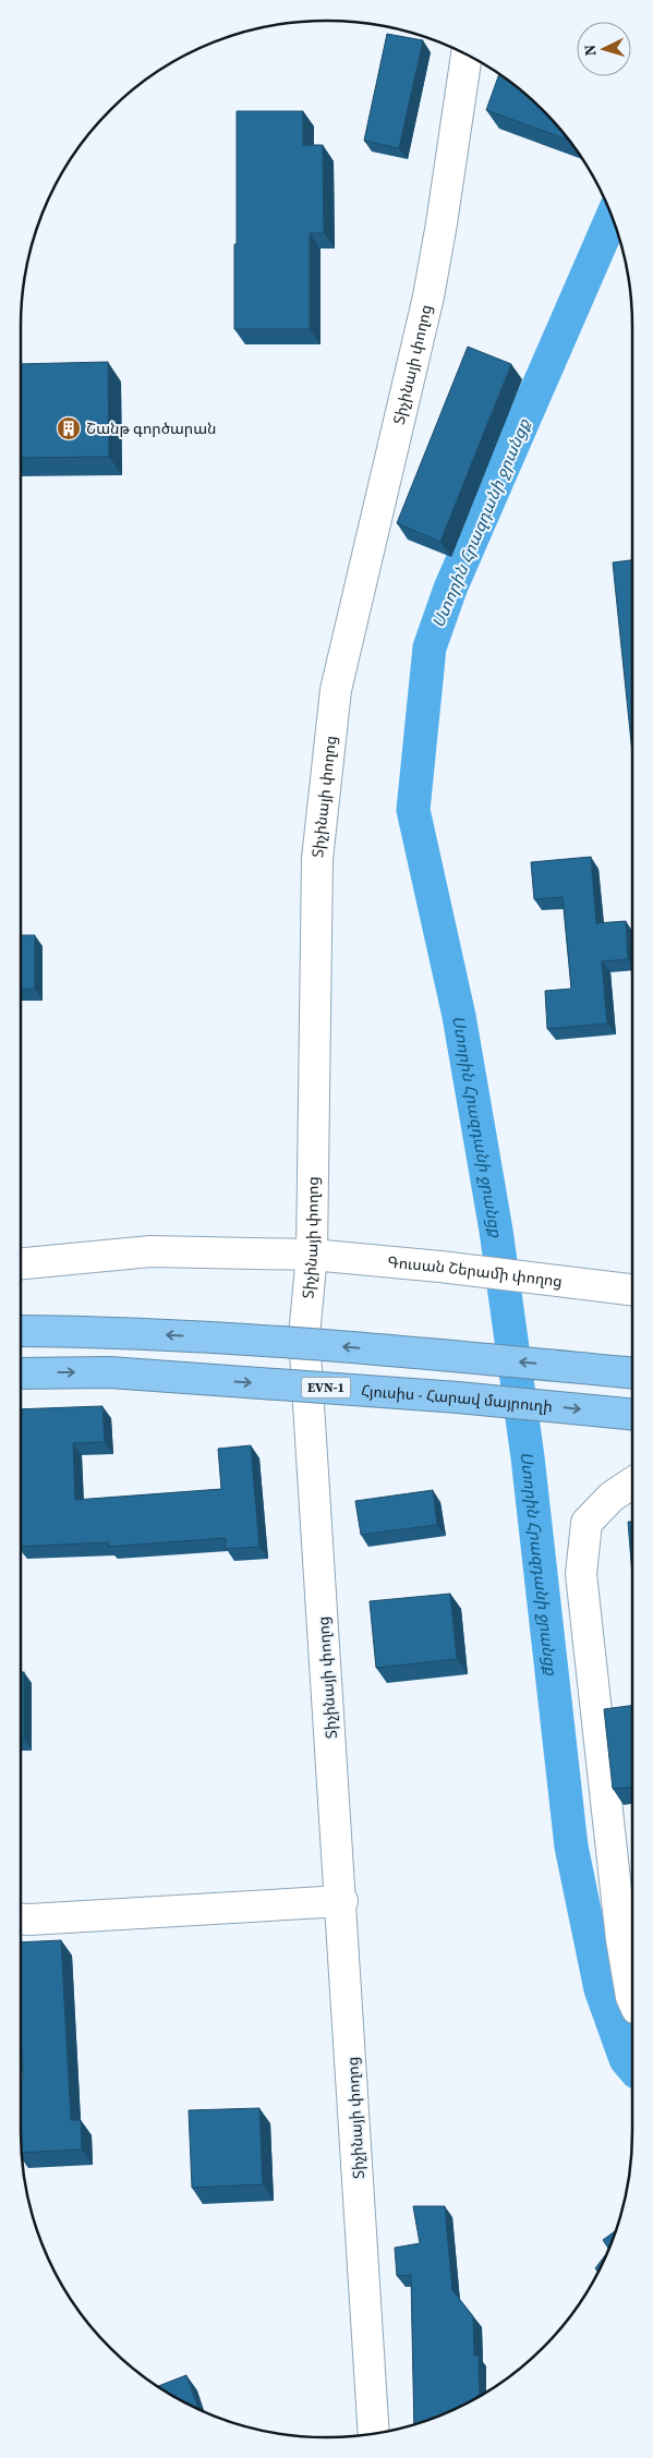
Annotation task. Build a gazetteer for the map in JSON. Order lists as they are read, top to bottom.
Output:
{
  "streets": {
    "highway": ["EVN-1", "Հյուսիս - Հարավ մայրուղի"],
    "street": ["Տիչինայի փողոց", "Գուսան Շերամի փողոց"]
  },
  "crossings": [
    ["Տիչինայի փողոց", "Գուսան Շերամի փողոց"]
  ],
  "water": ["Ստորին Հրազդանի ջրանցք"],
  "places": {
    "building": ["Շանթ գործարան"]
  },
  "north": "left"
}
